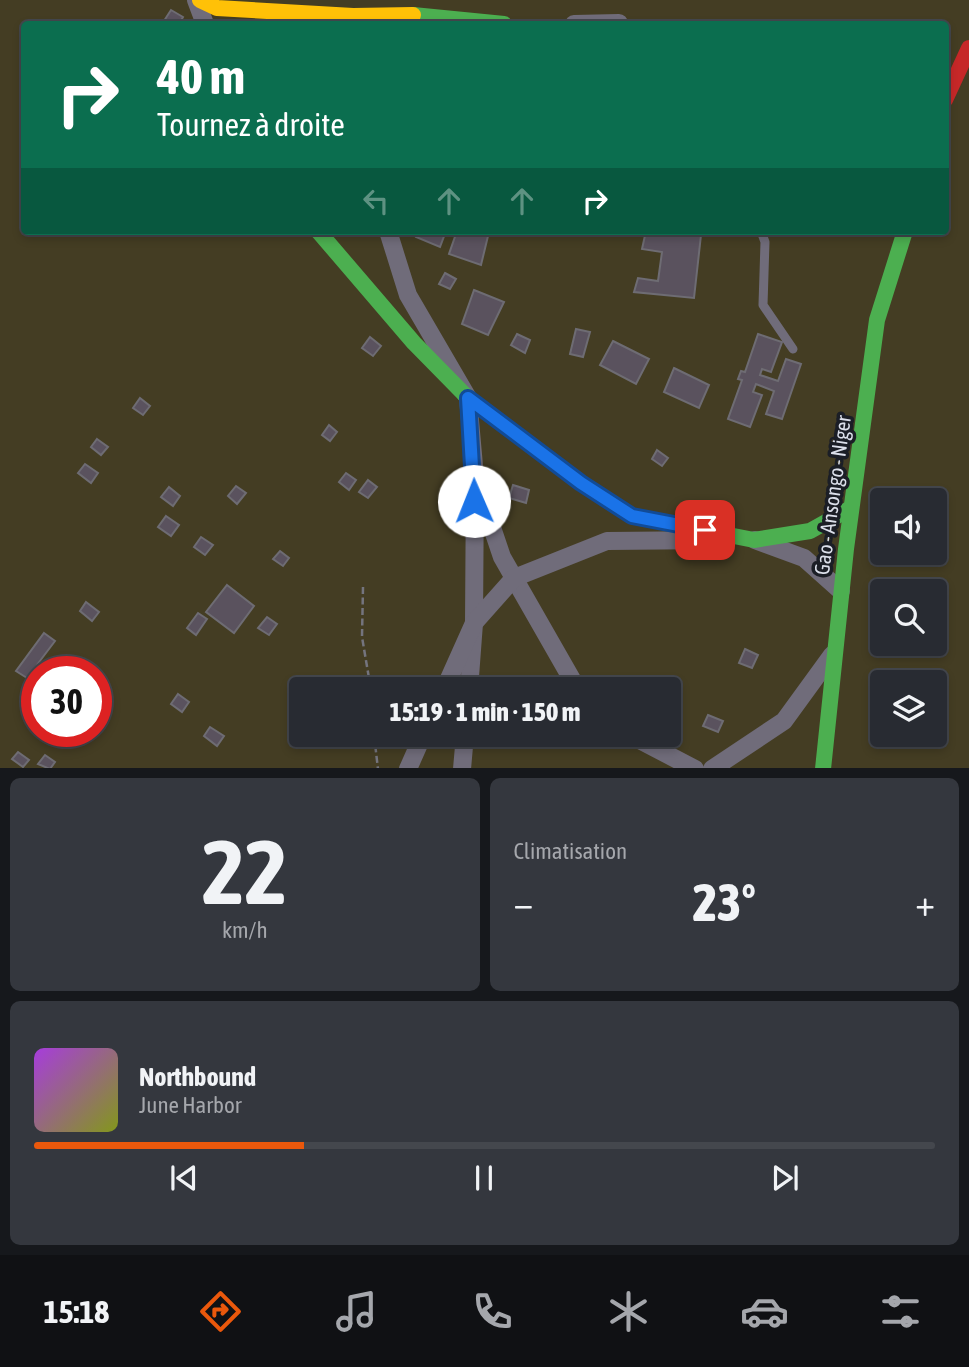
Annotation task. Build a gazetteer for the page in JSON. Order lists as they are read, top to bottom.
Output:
{
  "streets": {
    "street": ["Gao - Ansongo - Niger"]
  },
  "page": {
    "turn": ["40 m", "Tournez à droite"],
    "limit": "30",
    "trip": "15:19 · 1 min · 150 m",
    "tile": [
      ["22", "km/h"],
      "Climatisation"
    ],
    "heat": ["−", "23°", "+"],
    "song": ["Northbound", "June Harbor"],
    "tabs": "15:18"
  }
}
